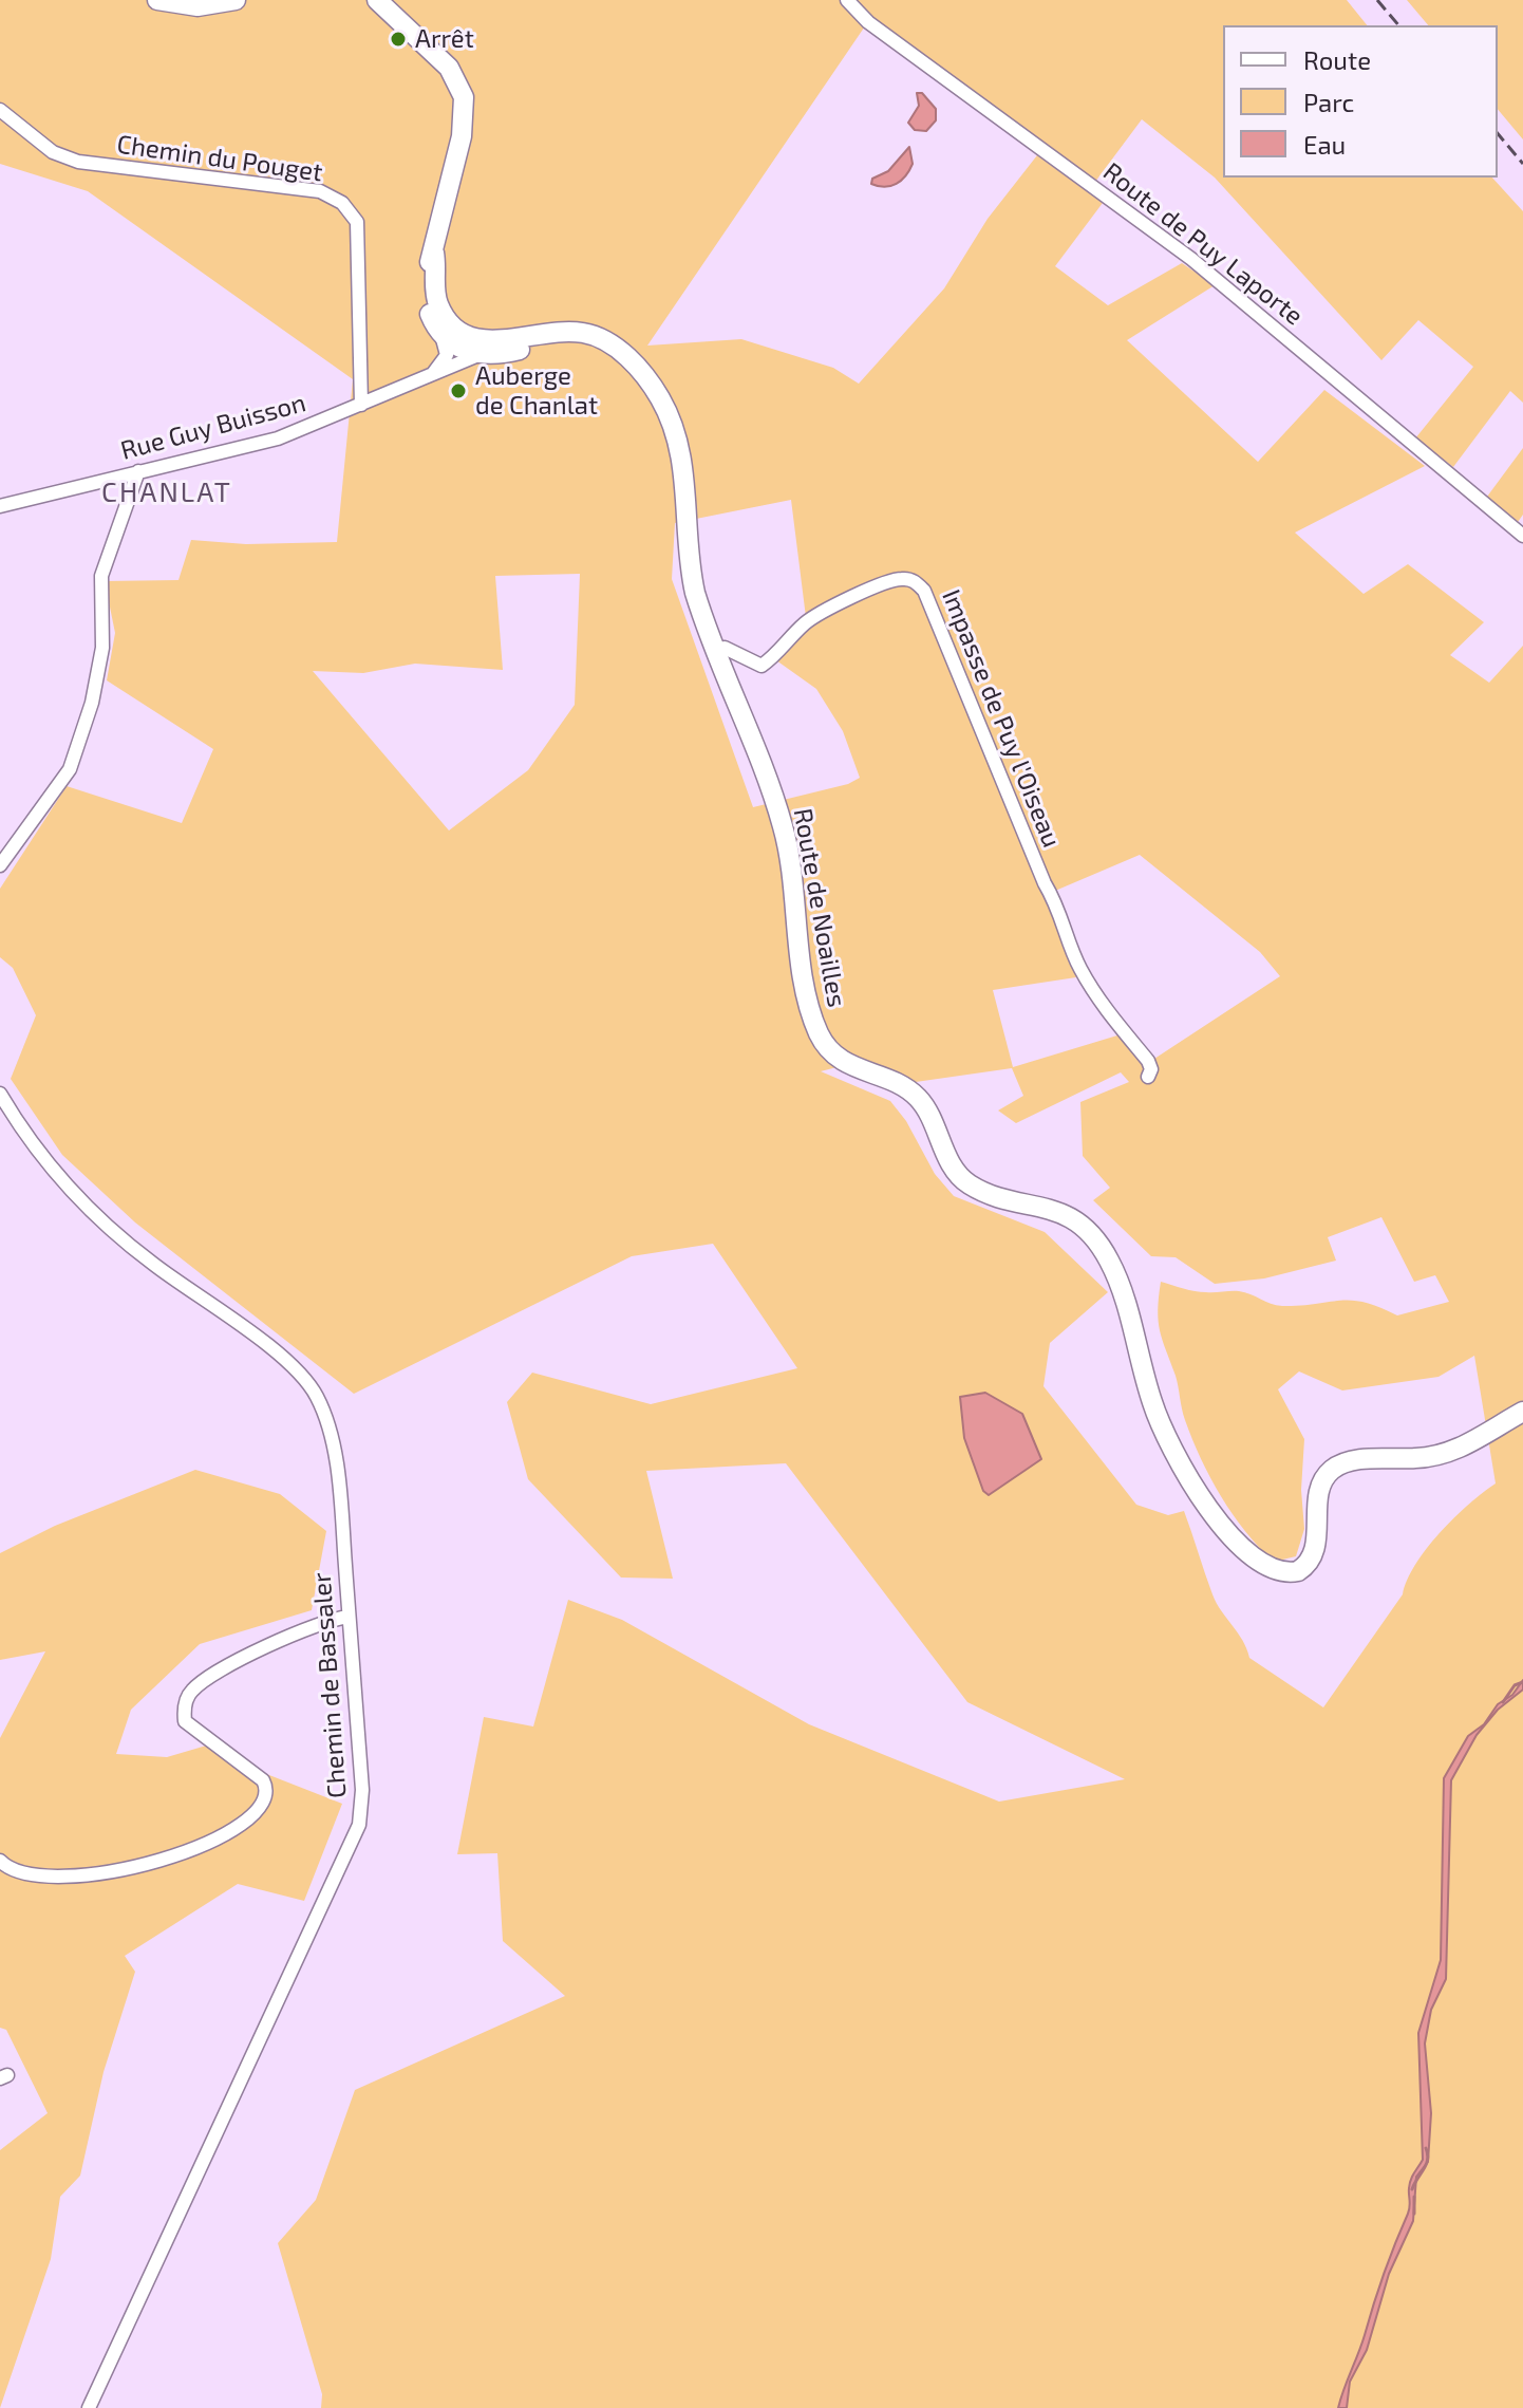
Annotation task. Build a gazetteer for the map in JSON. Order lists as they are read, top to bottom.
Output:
{
  "streets": {
    "main road": ["Route de Noailles"],
    "street": [
      "Chemin du Pouget",
      "Route de Puy Laporte",
      "Rue Guy Buisson",
      "Impasse de Puy l'Oiseau",
      "Chemin de Bassaler"
    ]
  },
  "crossings": [
    ["Chemin du Pouget", "Rue Guy Buisson"],
    ["Rue Guy Buisson", "Route de Noailles"],
    ["Impasse de Puy l'Oiseau", "Route de Noailles"]
  ],
  "districts": ["CHANLAT"],
  "places": ["Arrêt", "Auberge de Chanlat"],
  "legend": ["Route", "Parc", "Eau"]
}
